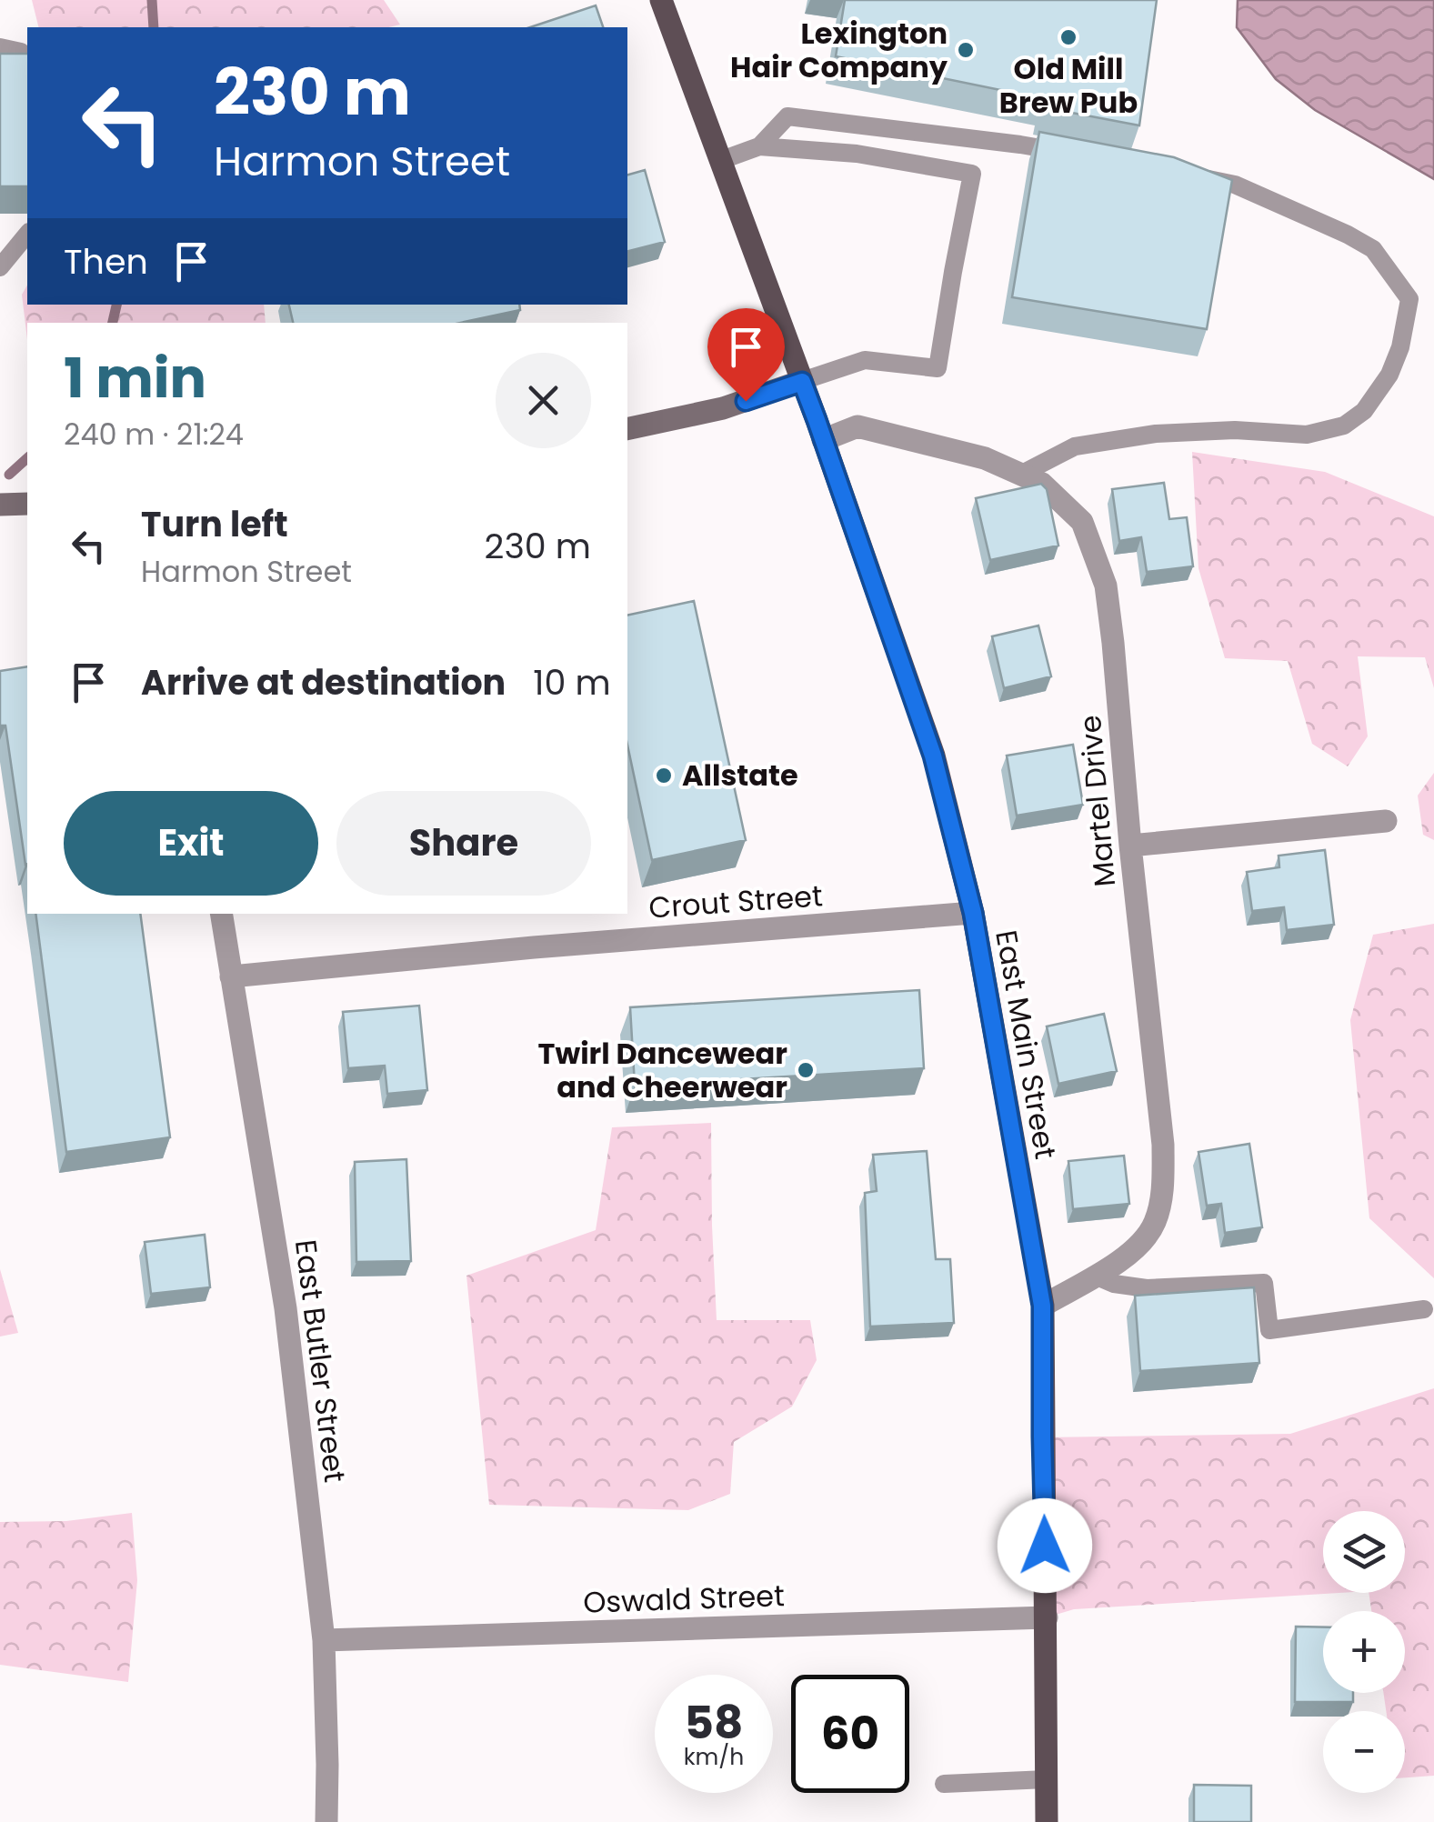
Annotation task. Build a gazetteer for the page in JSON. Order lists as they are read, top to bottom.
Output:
{
  "streets": {
    "main road": ["East Main Street"],
    "street": [
      "Martel Drive",
      "Crout Street",
      "East Butler Street",
      "Oswald Street"
    ]
  },
  "crossings": [
    ["Martel Drive", "East Main Street"],
    ["Crout Street", "East Main Street"],
    ["Crout Street", "East Butler Street"],
    ["East Main Street", "Oswald Street"],
    ["East Butler Street", "Oswald Street"]
  ],
  "places": [
    "Old Mill Brew Pub",
    "Lexington Hair Company",
    "Allstate",
    "Twirl Dancewear and Cheerwear"
  ],
  "page": {
    "turn": ["230 m", "Harmon Street"],
    "then": "Then",
    "heading": ["1 min", "240 m · 21:24"],
    "list": [
      {
        "name": "Turn left",
        "note": "Harmon Street",
        "value": "230 m"
      },
      {
        "name": "Arrive at destination",
        "value": "10 m"
      }
    ],
    "buttons": ["Exit", "Share"],
    "map_buttons": ["+", "−"],
    "speed": "58 km/h",
    "limit": "60"
  }
}
